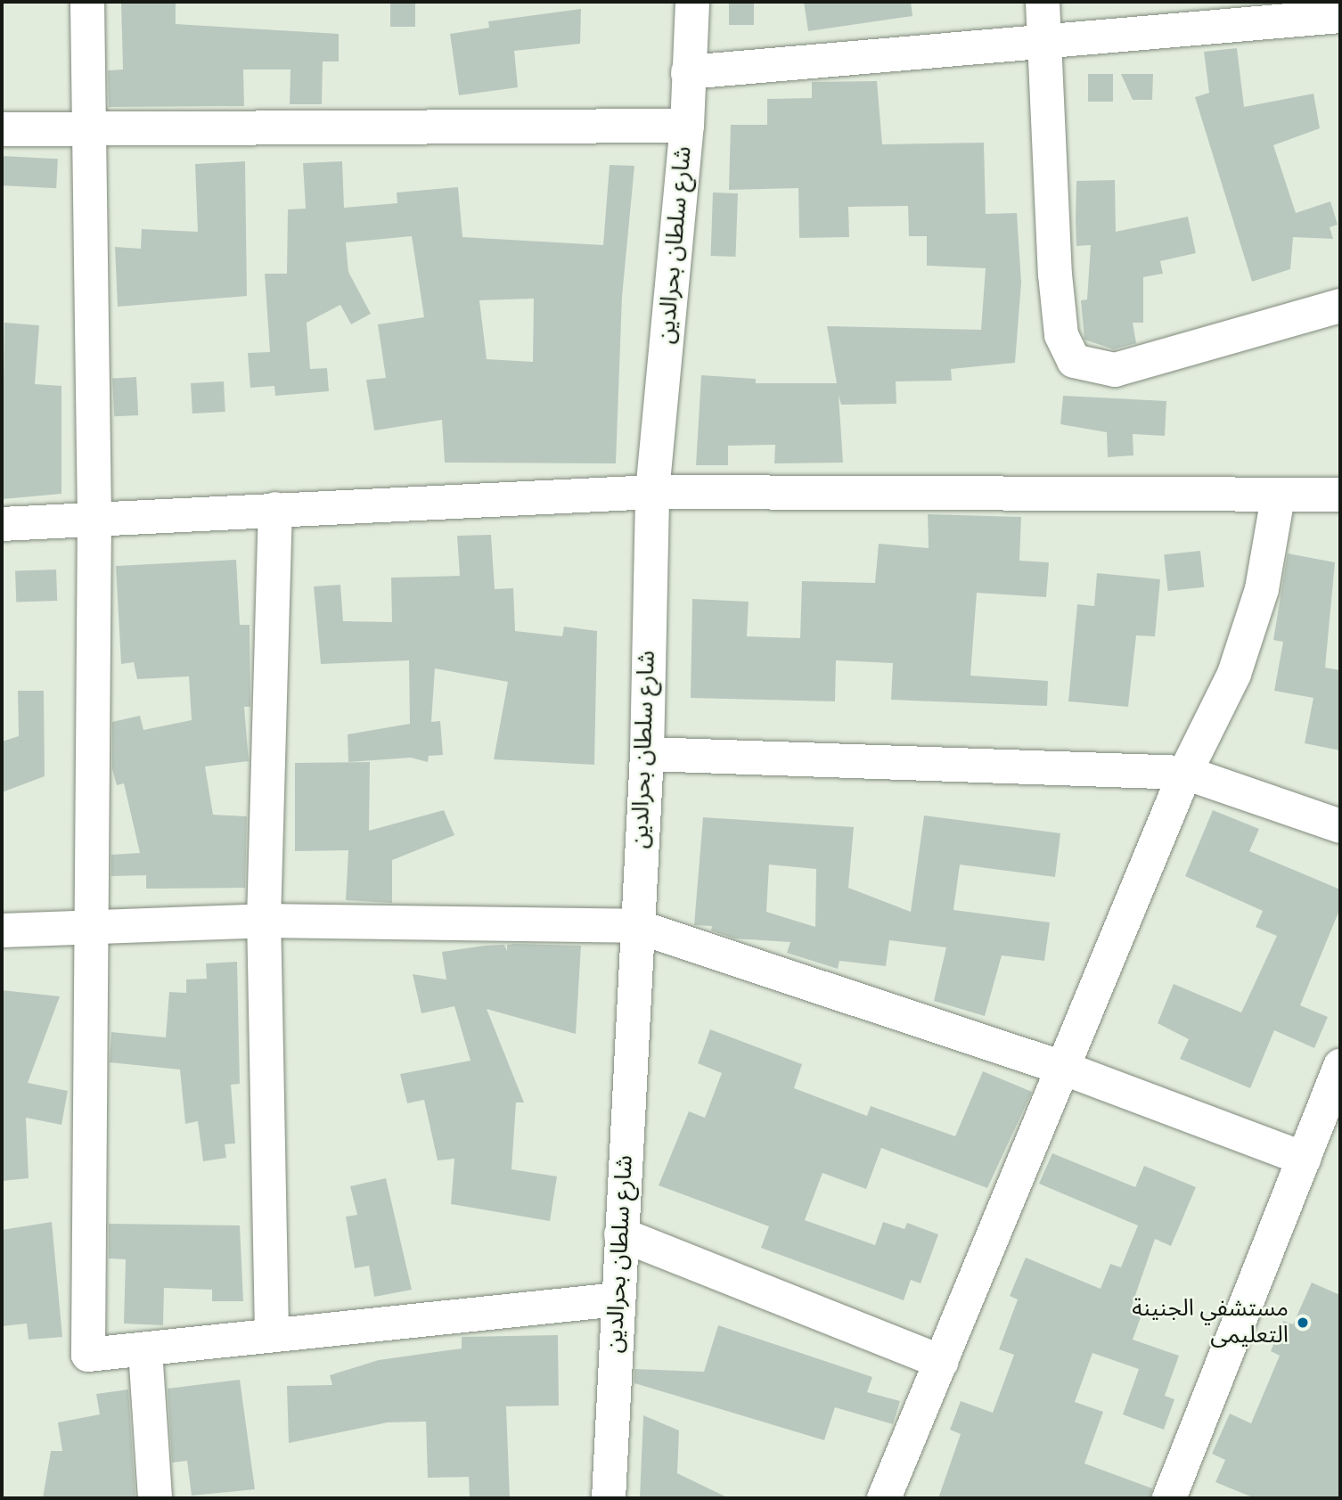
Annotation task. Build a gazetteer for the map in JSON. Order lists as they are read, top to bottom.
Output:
{
  "streets": {
    "street": ["شارع سلطان بحرالدين"]
  },
  "places": ["مستشفي الجنينة التعليمى"]
}
